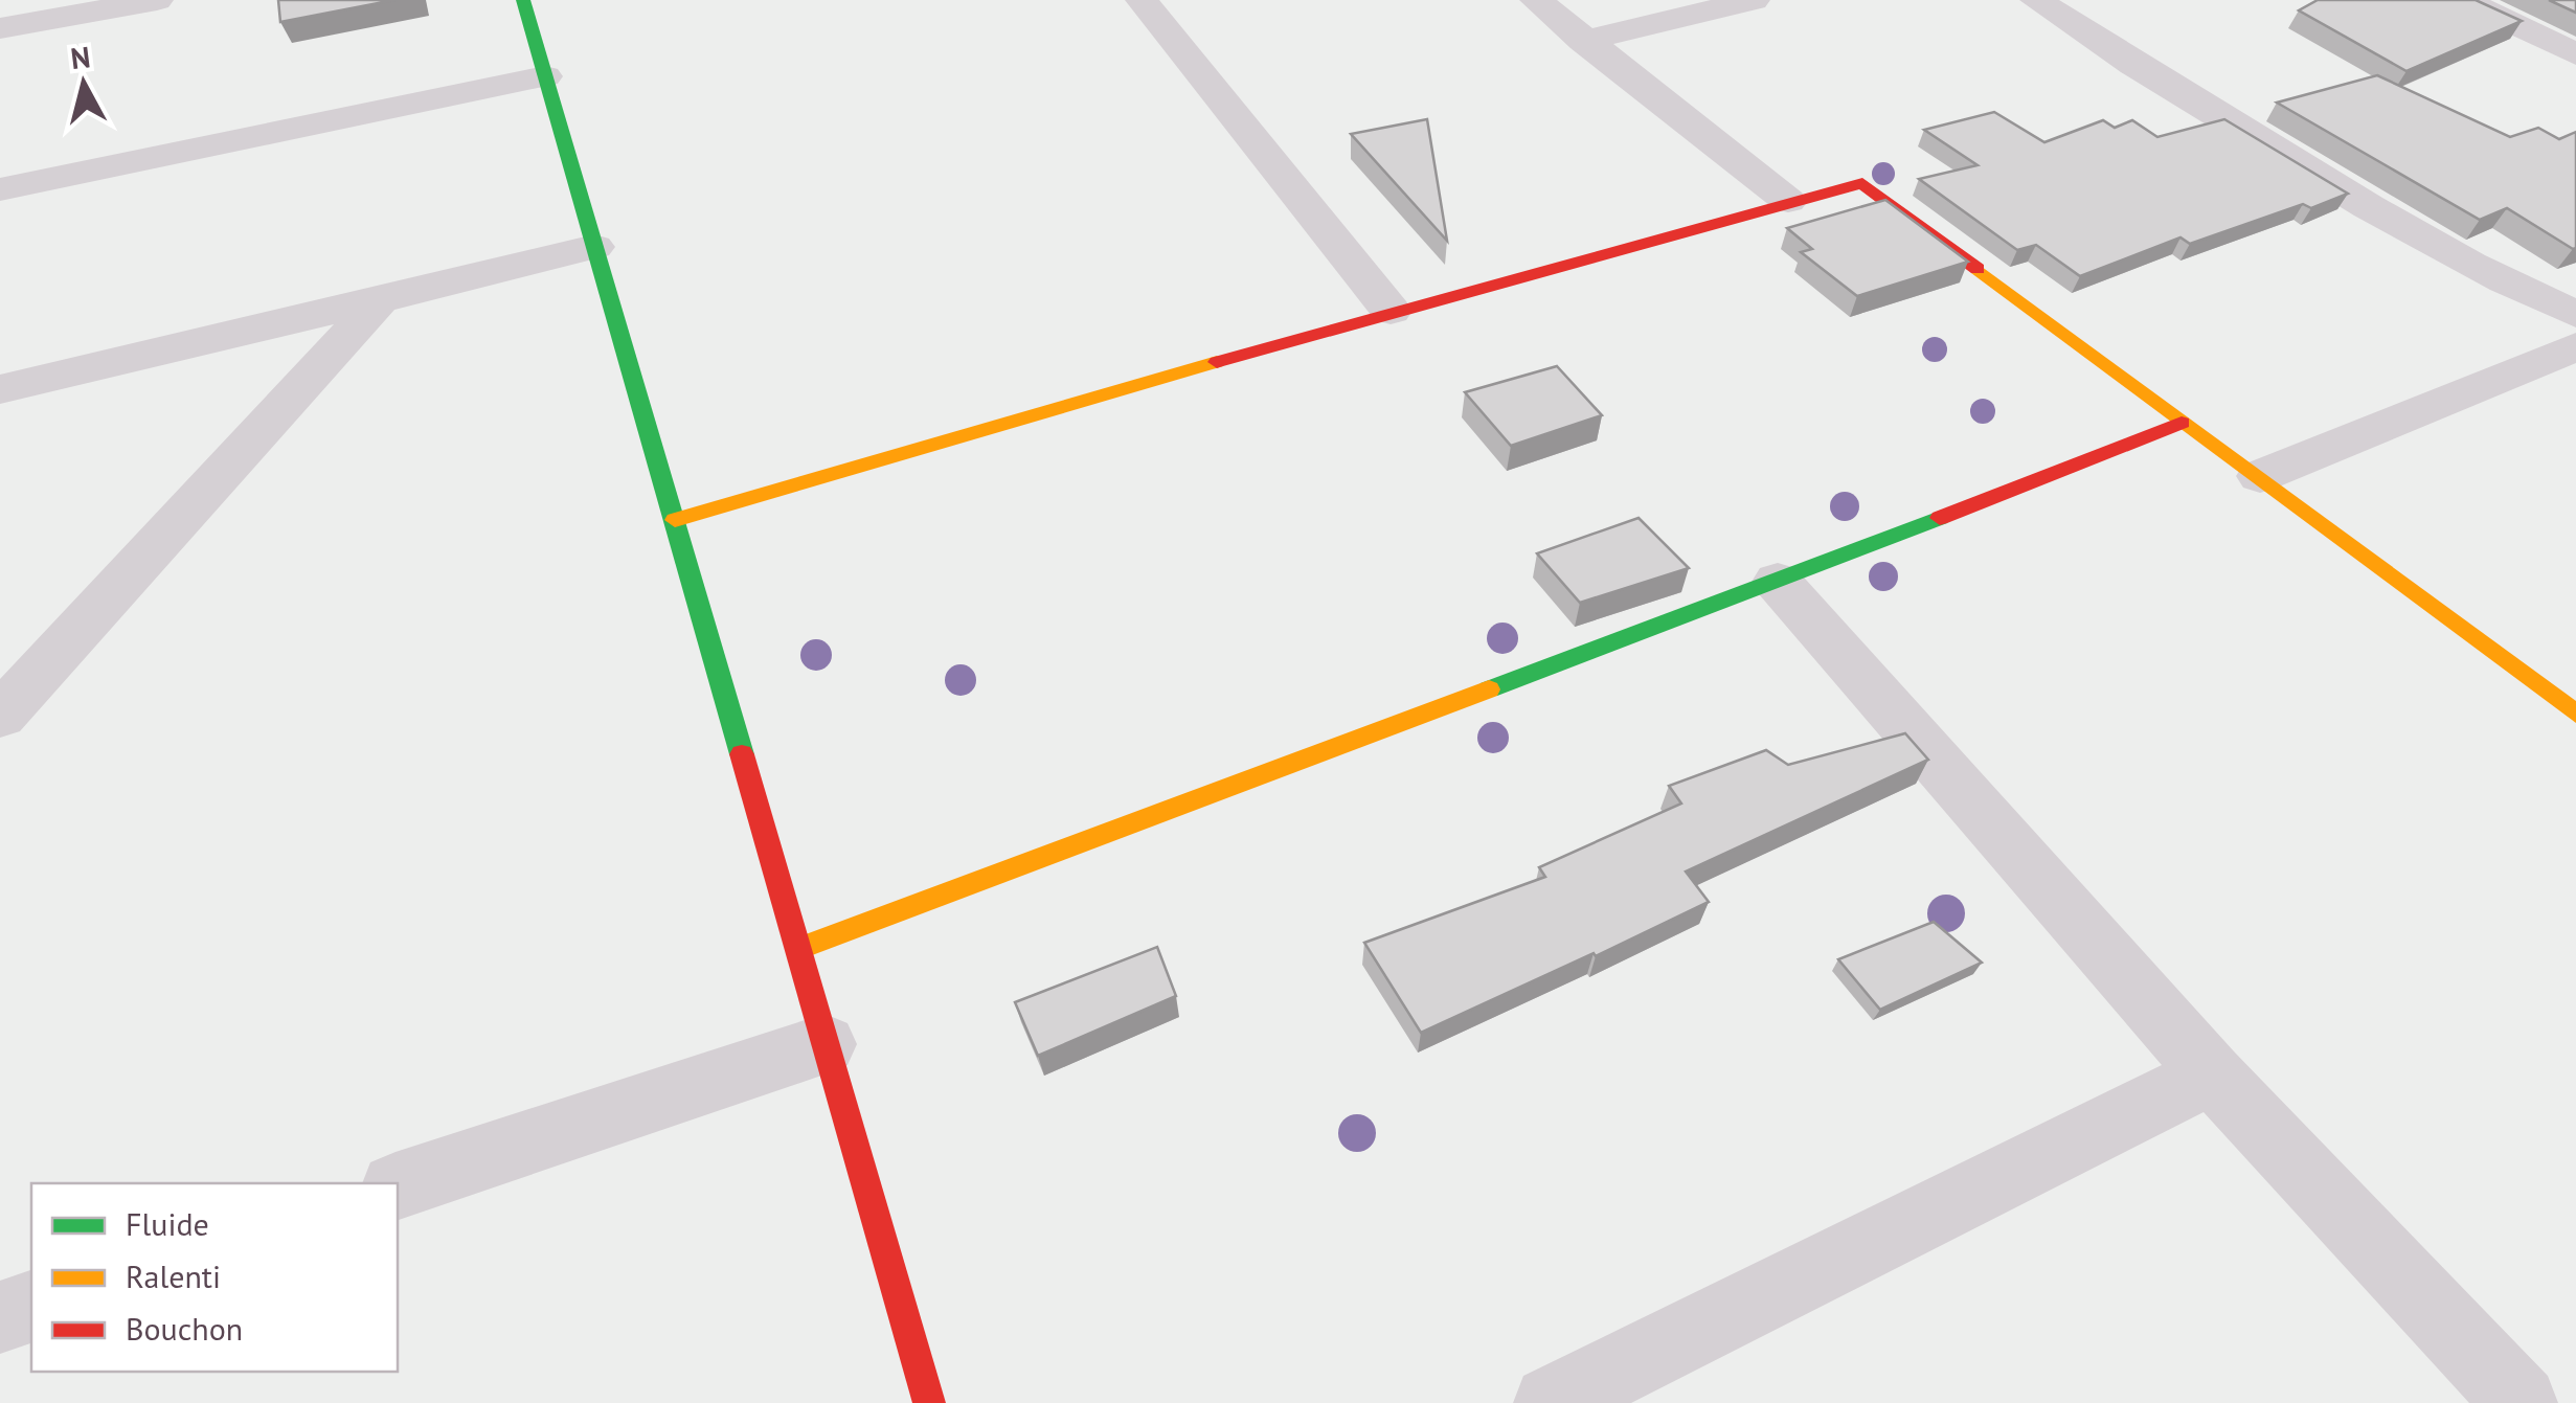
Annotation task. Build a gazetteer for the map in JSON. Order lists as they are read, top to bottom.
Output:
{
  "legend": ["Fluide", "Ralenti", "Bouchon"],
  "north": "top"
}
